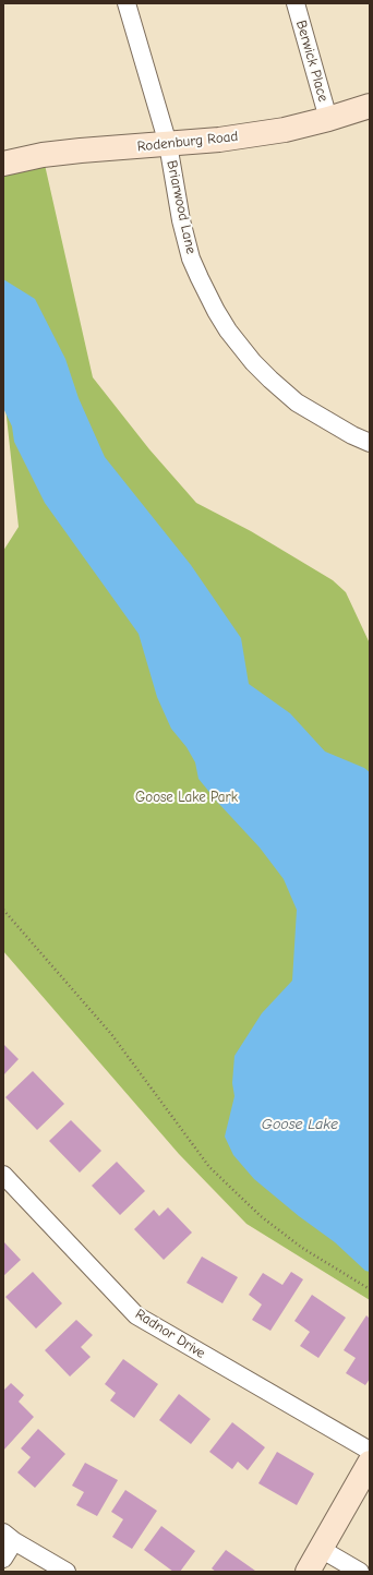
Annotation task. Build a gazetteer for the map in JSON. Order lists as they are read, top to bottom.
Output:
{
  "streets": {
    "street": [
      "Berwick Place",
      "Rodenburg Road",
      "Briarwood Lane",
      "Radnor Drive"
    ]
  },
  "crossings": [
    ["Berwick Place", "Rodenburg Road"],
    ["Rodenburg Road", "Briarwood Lane"]
  ],
  "water": ["Goose Lake"],
  "parks": ["Goose Lake Park"]
}
